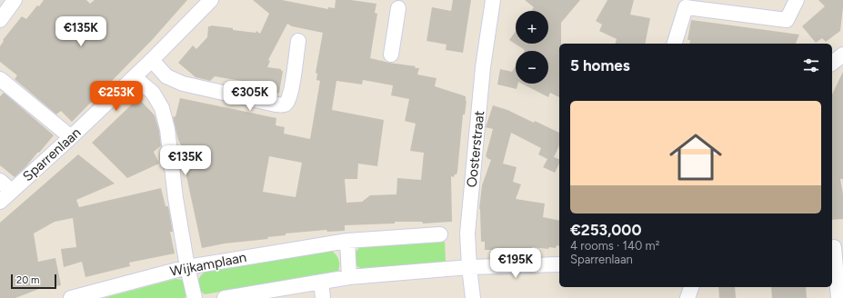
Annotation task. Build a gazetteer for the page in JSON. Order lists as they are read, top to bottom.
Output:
{
  "streets": {
    "street": ["Oosterstraat", "Sparrenlaan", "Wijkamplaan"]
  },
  "scale_bar": "20 m",
  "page": {
    "map_buttons": ["+", "−"],
    "price": [
      "€135K",
      "€253K",
      "€305K",
      "€135K",
      "€195K"
    ],
    "heading": "5 homes",
    "list": [
      {
        "name": "€253,000",
        "note": "4 rooms · 140 m² · Sparrenlaan"
      }
    ],
    "scale": "20 m"
  }
}
